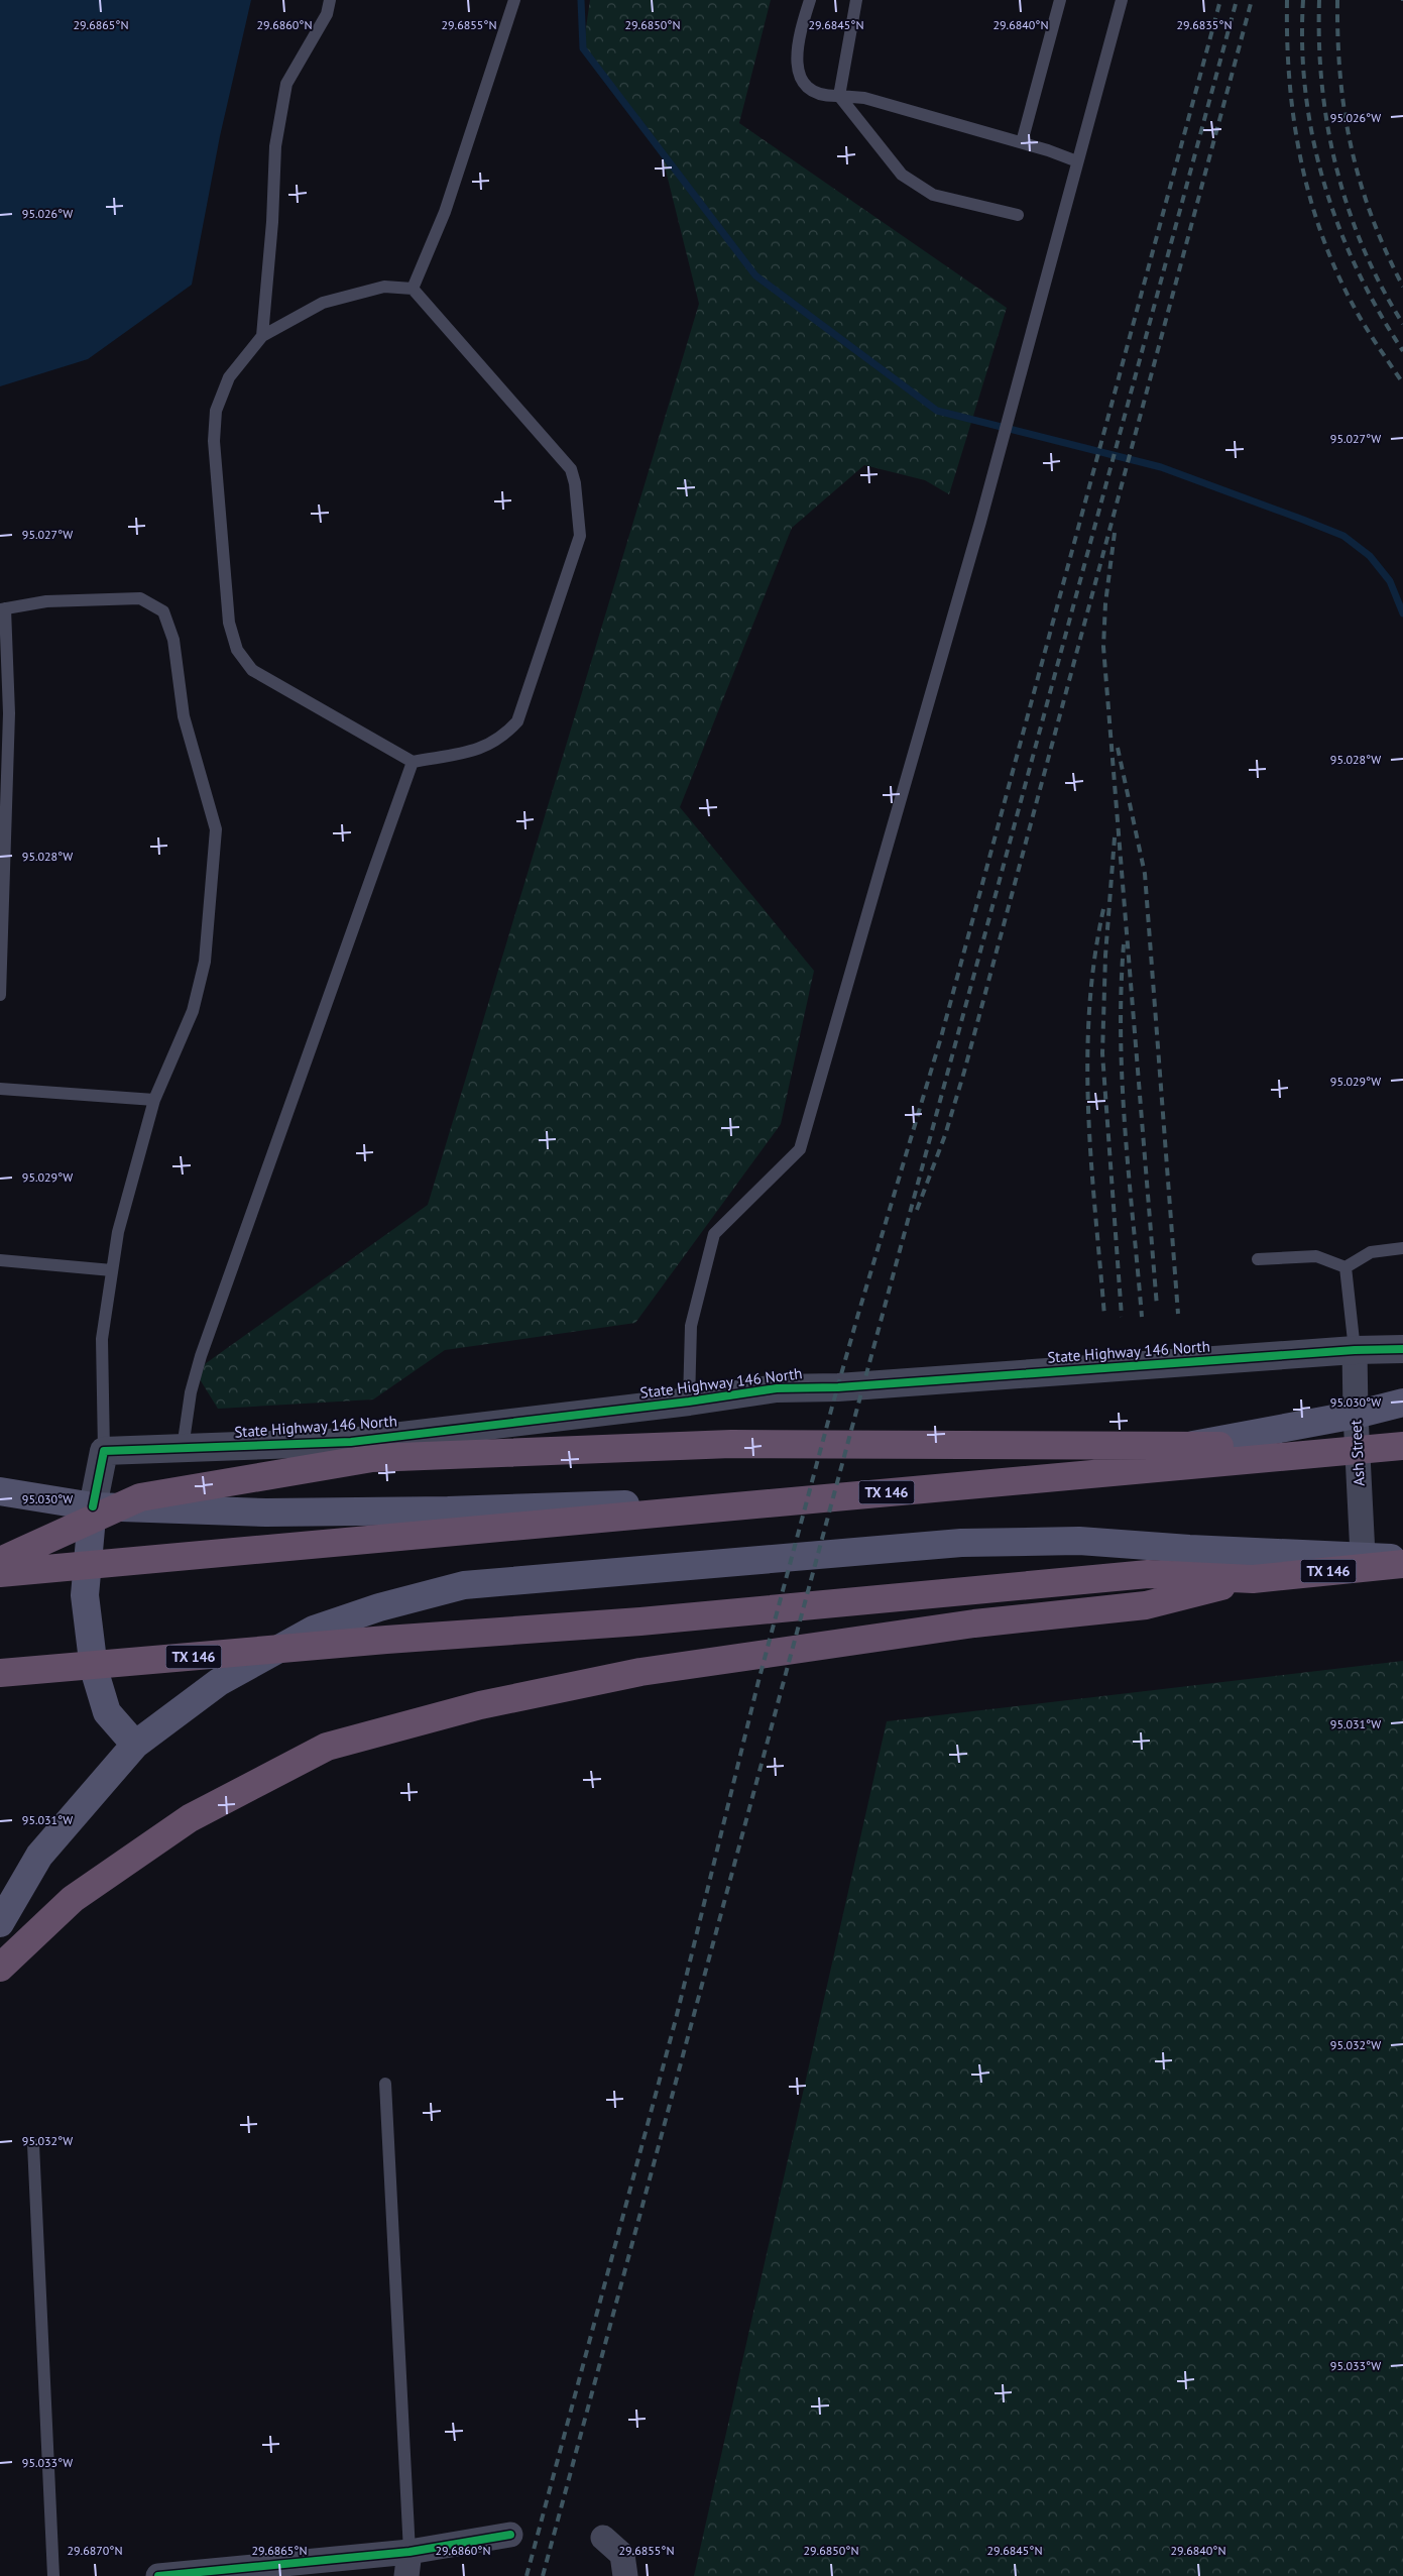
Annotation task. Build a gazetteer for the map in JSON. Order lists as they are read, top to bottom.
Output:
{
  "streets": {
    "highway": ["TX 146"],
    "street": ["State Highway 146 North", "Ash Street"]
  },
  "crossings": [
    ["State Highway 146 North", "Ash Street"]
  ],
  "coordinates": [
    "29.6865°N",
    "29.6860°N",
    "29.6855°N",
    "29.6850°N",
    "29.6845°N",
    "29.6840°N",
    "29.6835°N",
    "95.026°W",
    "95.027°W",
    "95.028°W",
    "95.029°W",
    "95.030°W",
    "95.031°W",
    "95.032°W",
    "95.033°W",
    "29.6870°N"
  ]
}
